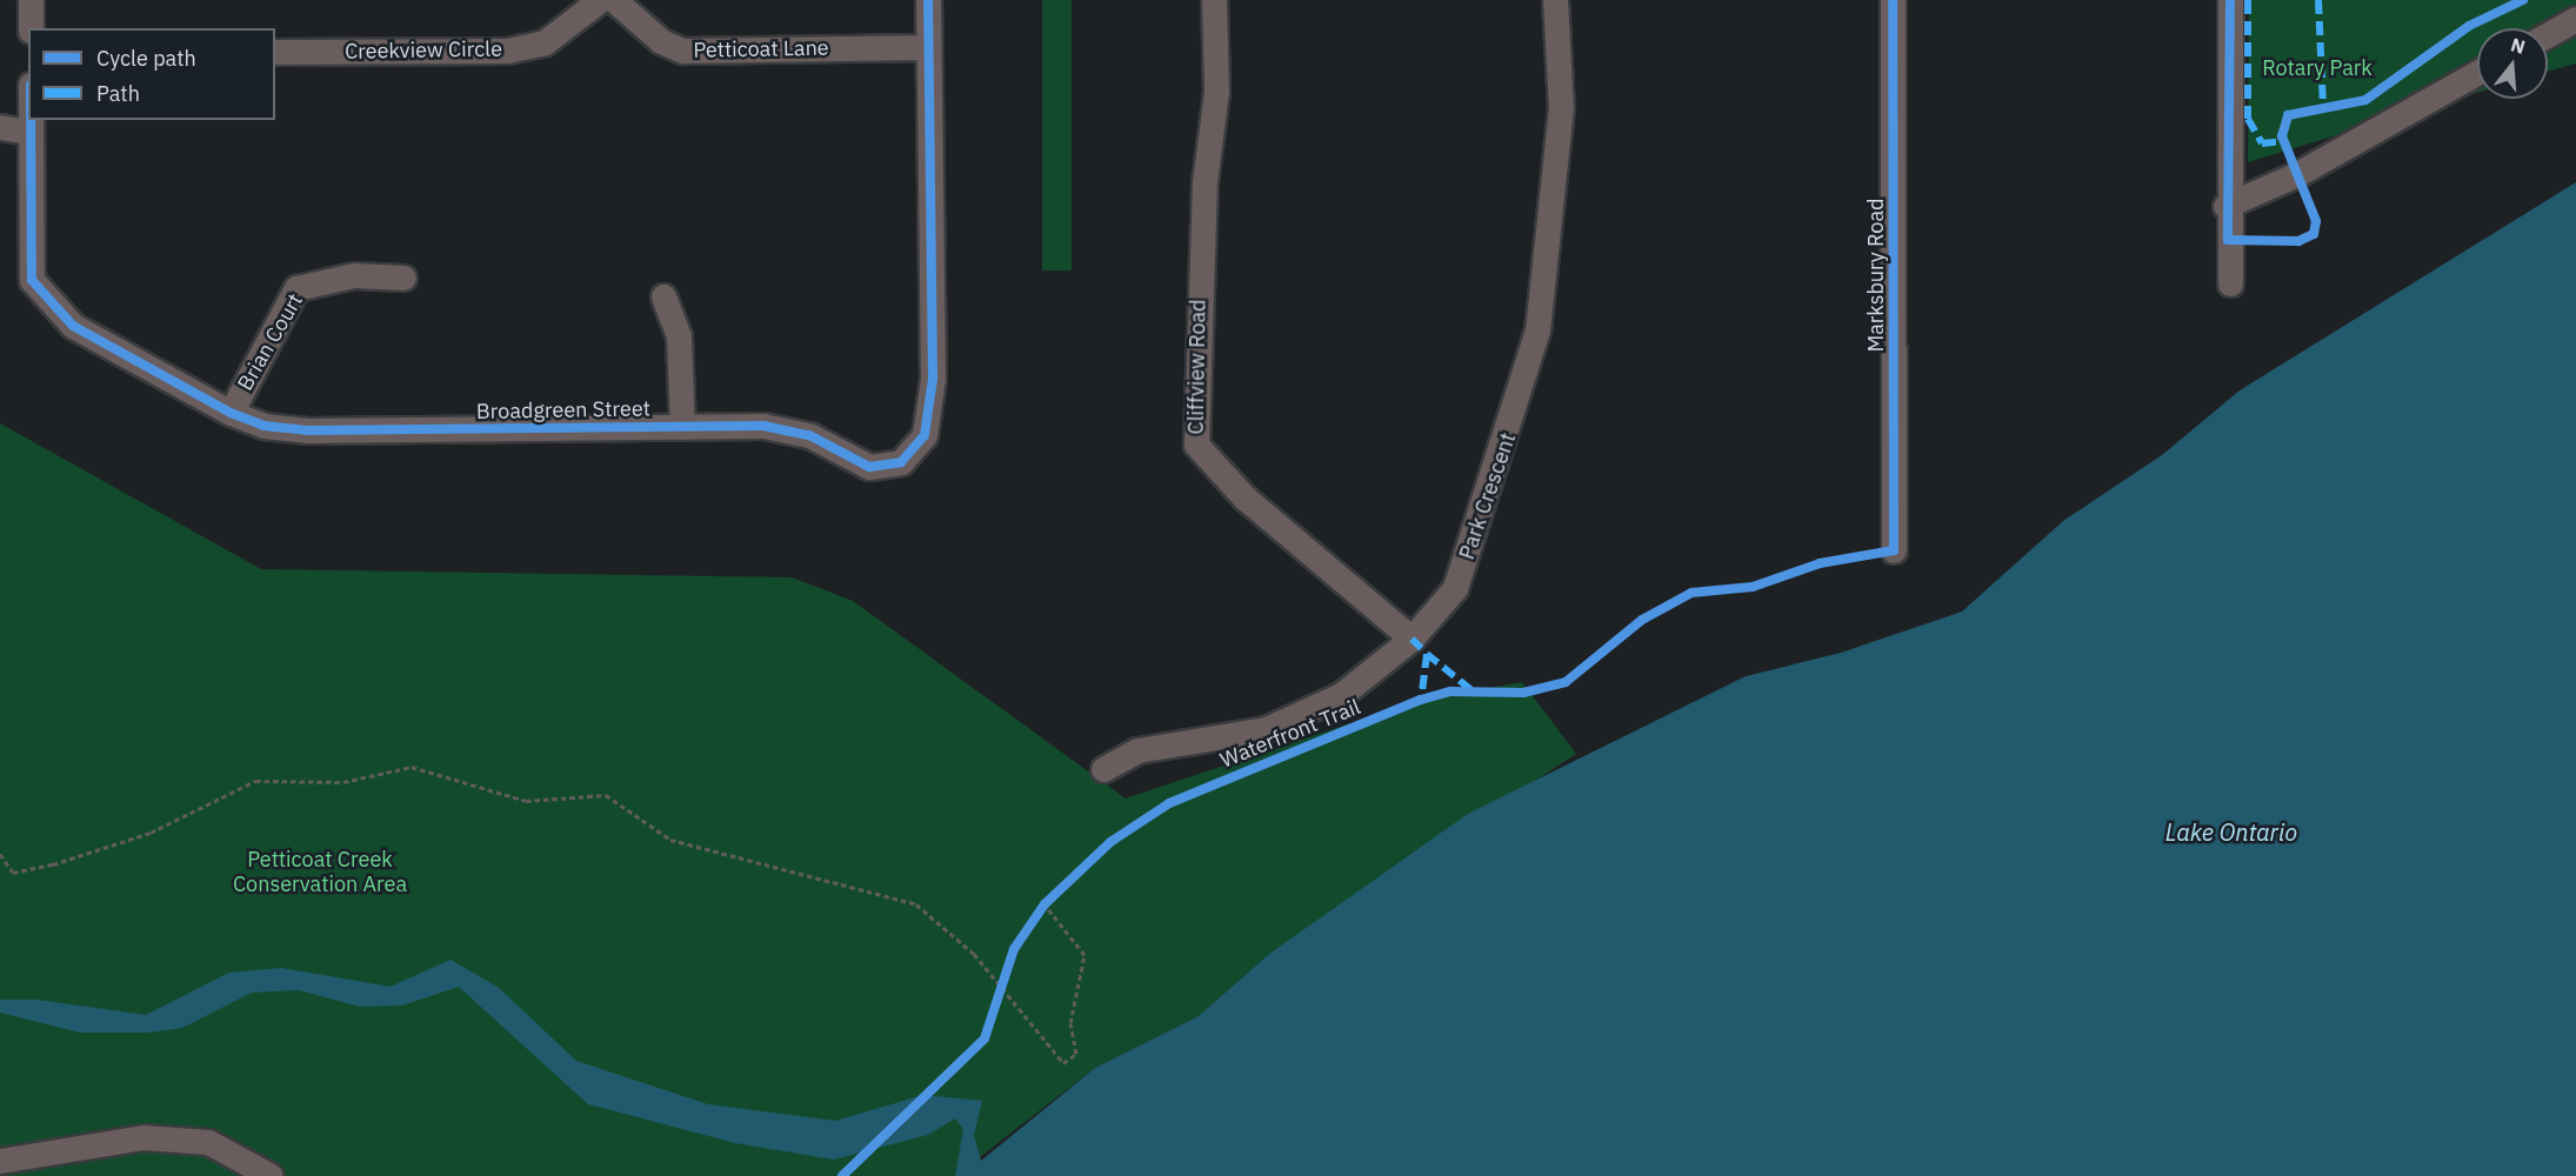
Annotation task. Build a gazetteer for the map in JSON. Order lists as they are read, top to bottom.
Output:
{
  "streets": {
    "street": [
      "Petticoat Lane",
      "Creekview Circle",
      "Marksbury Road",
      "Brian Court",
      "Cliffview Road",
      "Broadgreen Street",
      "Park Crescent"
    ],
    "cycle path": ["Waterfront Trail"]
  },
  "crossings": [
    ["Petticoat Lane", "Broadgreen Street"],
    ["Brian Court", "Broadgreen Street"],
    ["Cliffview Road", "Park Crescent"]
  ],
  "water": ["Lake Ontario"],
  "parks": ["Rotary Park", "Petticoat Creek Conservation Area"],
  "legend": ["Cycle path", "Path"],
  "north": "top"
}
